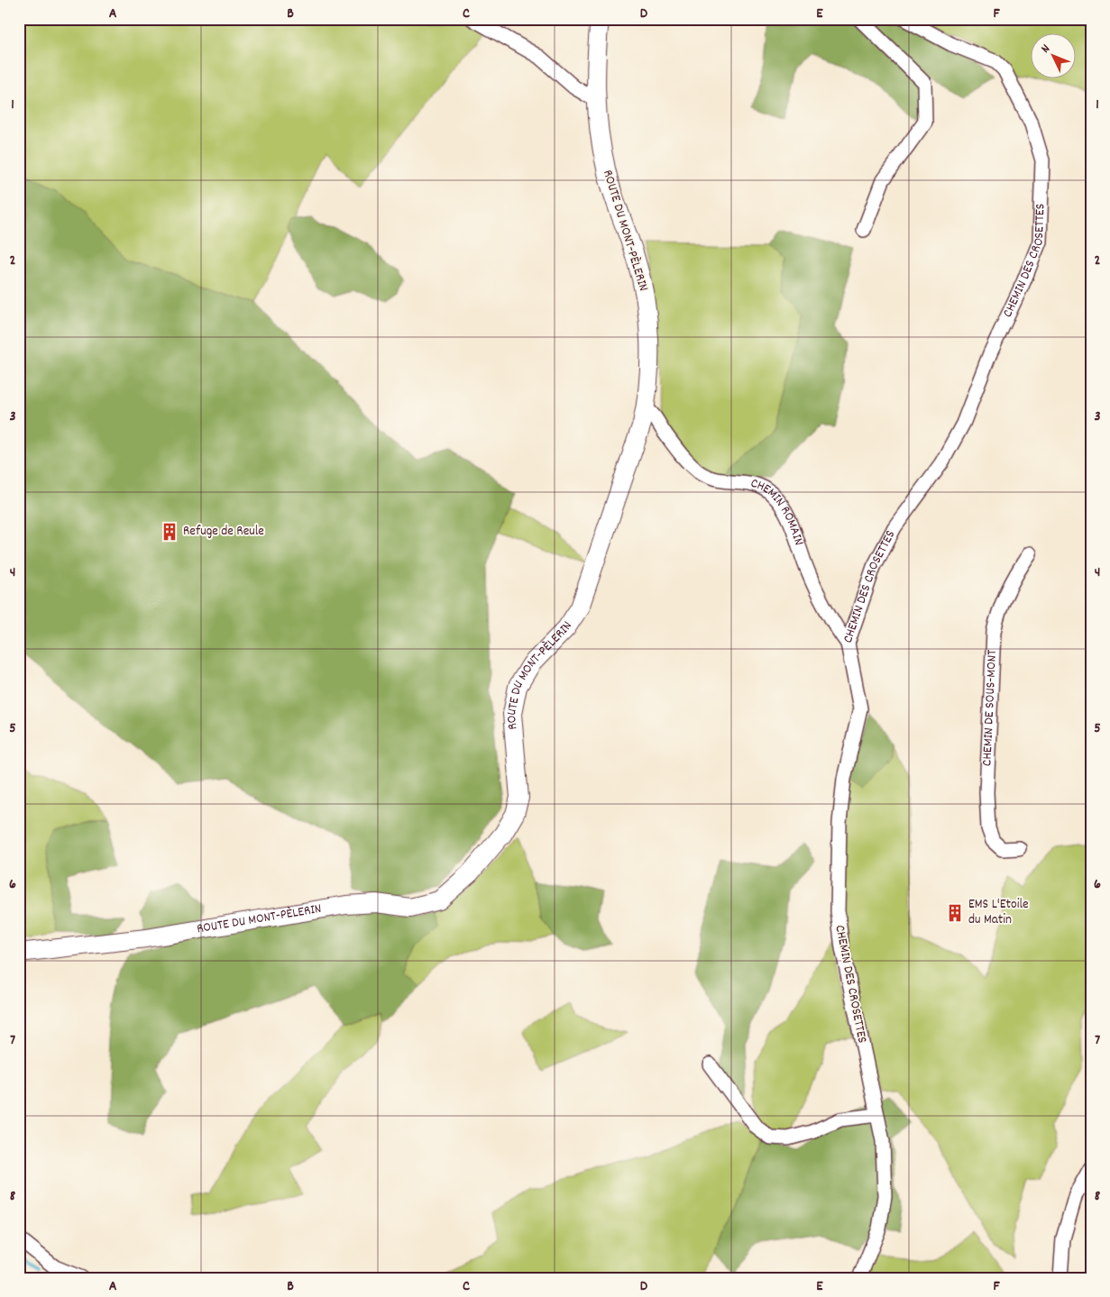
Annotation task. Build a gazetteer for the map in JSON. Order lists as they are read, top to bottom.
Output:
{
  "streets": {
    "street": [
      "ROUTE DU MONT-PÈLERIN",
      "CHEMIN DES CROSETTES",
      "CHEMIN ROMAIN",
      "CHEMIN DE SOUS-MONT"
    ]
  },
  "crossings": [
    ["ROUTE DU MONT-PÈLERIN", "CHEMIN ROMAIN"],
    ["CHEMIN DES CROSETTES", "CHEMIN ROMAIN"]
  ],
  "places": {
    "building": ["Refuge de Reule", "EMS L'Etoile du Matin"]
  },
  "north": "top left",
  "grid": {
    "columns": [
      "A",
      "B",
      "C",
      "D",
      "E",
      "F"
    ],
    "rows": [
      "1",
      "2",
      "3",
      "4",
      "5",
      "6",
      "7",
      "8"
    ]
  }
}
